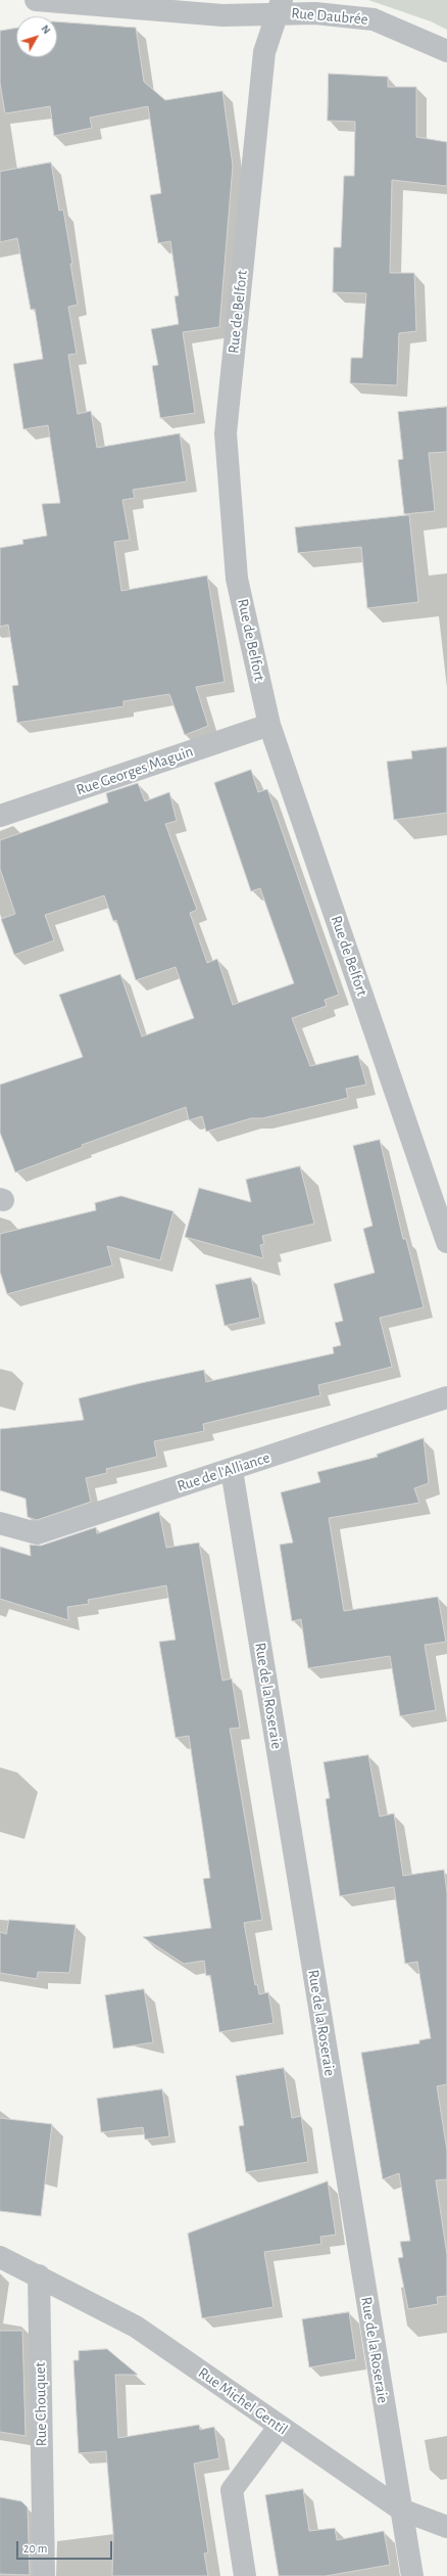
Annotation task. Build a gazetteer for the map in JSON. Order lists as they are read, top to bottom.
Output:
{
  "streets": {
    "street": [
      "Rue Daubrée",
      "Rue de Belfort",
      "Rue Georges Maguin",
      "Rue de l'Alliance",
      "Rue de la Roseraie",
      "Rue Michel Gentil",
      "Rue Chouquet"
    ]
  },
  "crossings": [
    ["Rue Daubrée", "Rue de Belfort"],
    ["Rue de Belfort", "Rue Georges Maguin"],
    ["Rue de l'Alliance", "Rue de la Roseraie"],
    ["Rue de la Roseraie", "Rue Michel Gentil"],
    ["Rue Michel Gentil", "Rue Chouquet"]
  ],
  "scale_bar": "20 m",
  "north": "top right"
}
